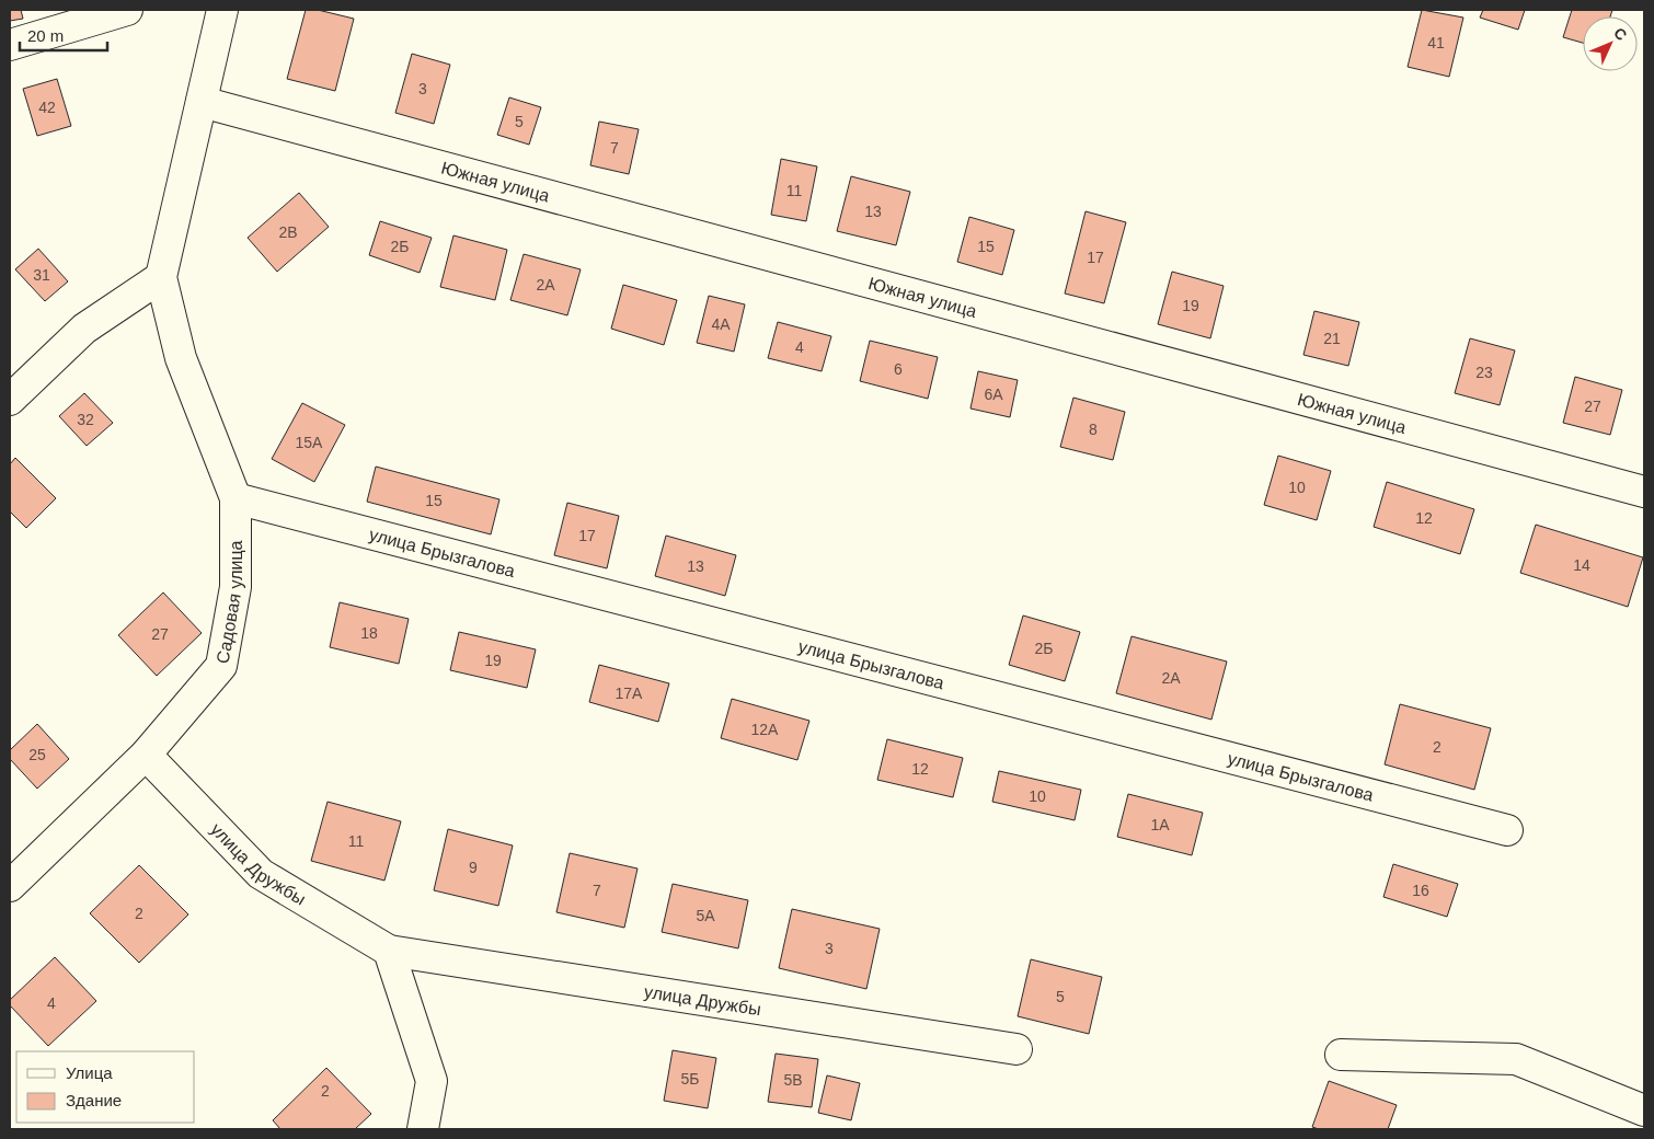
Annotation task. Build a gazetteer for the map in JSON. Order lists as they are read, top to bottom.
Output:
{
  "streets": {
    "street": [
      "Южная улица",
      "улица Брызгалова",
      "Садовая улица",
      "улица Дружбы"
    ]
  },
  "crossings": [
    ["улица Брызгалова", "Садовая улица"],
    ["Садовая улица", "улица Дружбы"]
  ],
  "house_numbers": [
    "41",
    "3",
    "42",
    "5",
    "7",
    "11",
    "13",
    "2В",
    "2Б",
    "15",
    "17",
    "31",
    "2А",
    "19",
    "4А",
    "21",
    "4",
    "6",
    "23",
    "6А",
    "27",
    "32",
    "8",
    "15А",
    "10",
    "15",
    "12",
    "17",
    "14",
    "13",
    "18",
    "27",
    "2Б",
    "19",
    "2А",
    "17А",
    "12А",
    "2",
    "25",
    "12",
    "10",
    "1А",
    "11",
    "9",
    "7",
    "16",
    "2",
    "5А",
    "3",
    "5",
    "4",
    "5Б",
    "5В",
    "2"
  ],
  "legend": ["Улица", "Здание"],
  "scale_bar": "20 m",
  "north": "top right"
}
